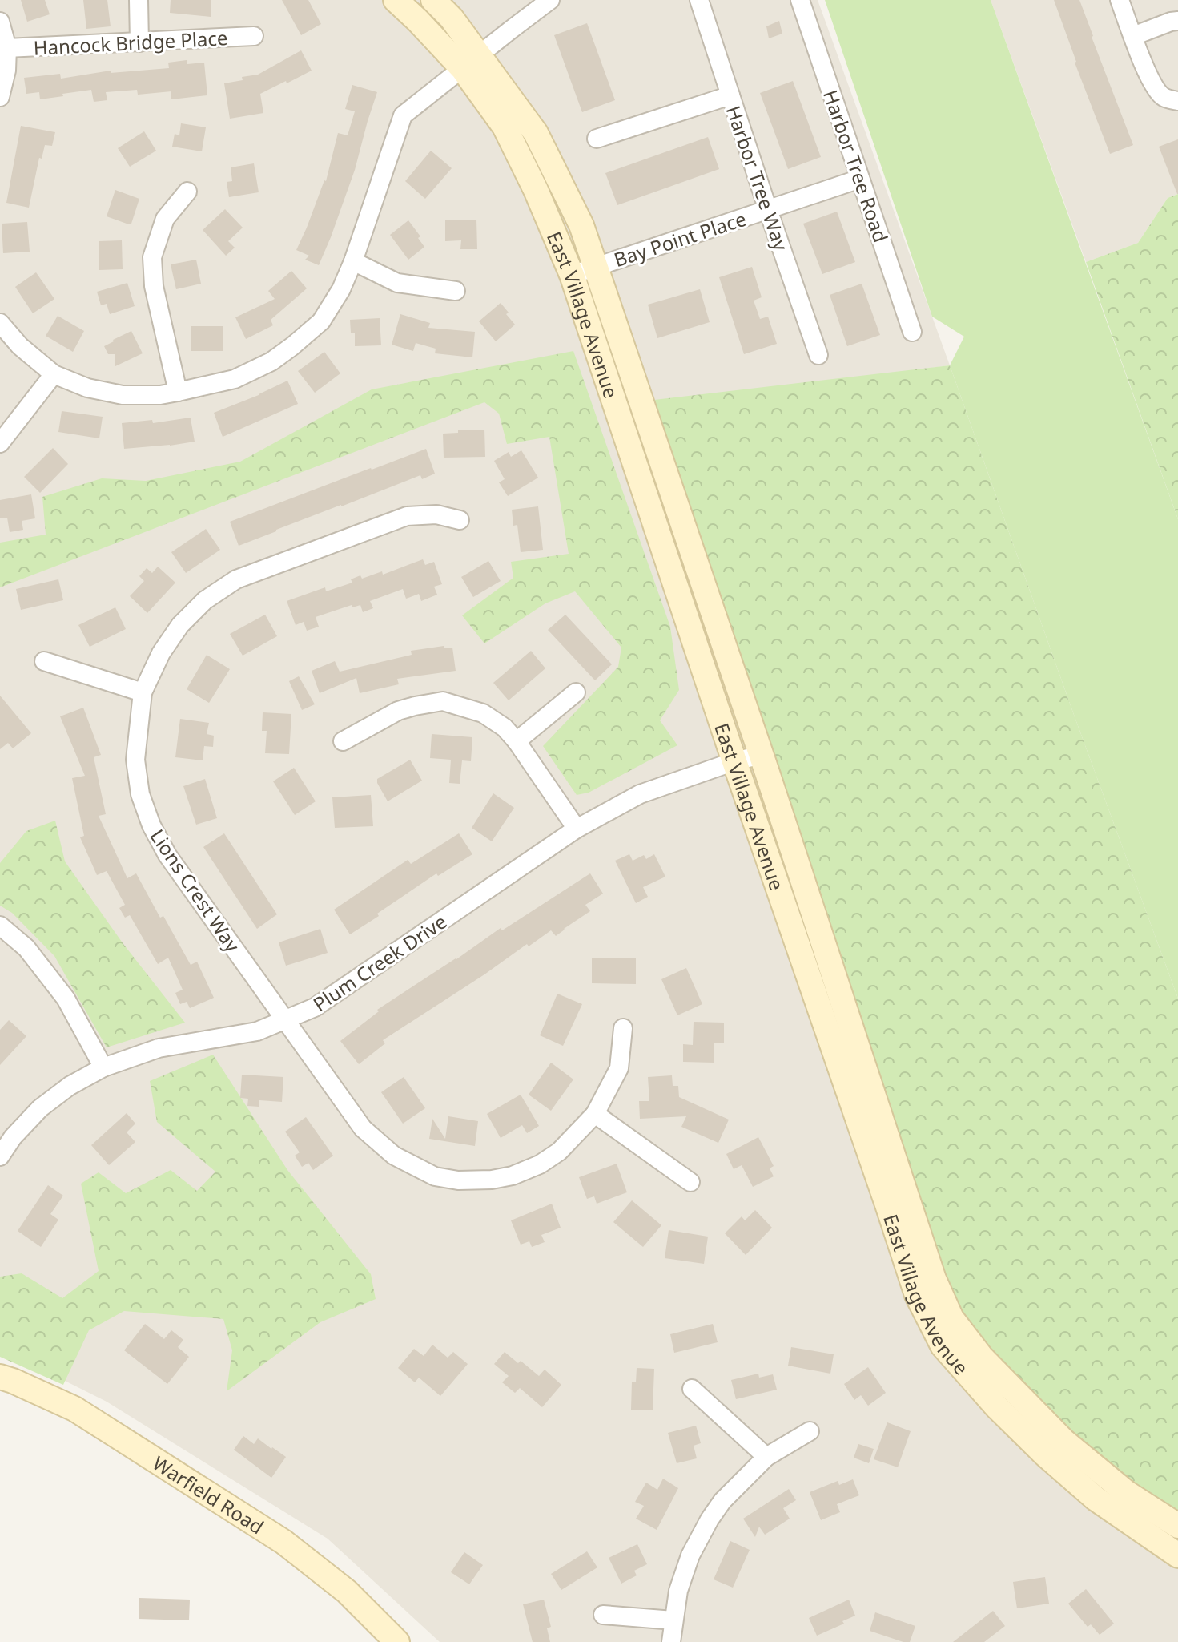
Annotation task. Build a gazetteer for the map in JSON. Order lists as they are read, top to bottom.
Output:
{
  "streets": {
    "street": [
      "Hancock Bridge Place",
      "Harbor Tree Road",
      "Harbor Tree Way",
      "Bay Point Place",
      "East Village Avenue",
      "Lions Crest Way",
      "Plum Creek Drive",
      "Warfield Road"
    ]
  },
  "crossings": [
    ["Harbor Tree Road", "Bay Point Place"],
    ["Harbor Tree Way", "Bay Point Place"],
    ["Bay Point Place", "East Village Avenue"],
    ["East Village Avenue", "Plum Creek Drive"],
    ["Lions Crest Way", "Plum Creek Drive"]
  ]
}
